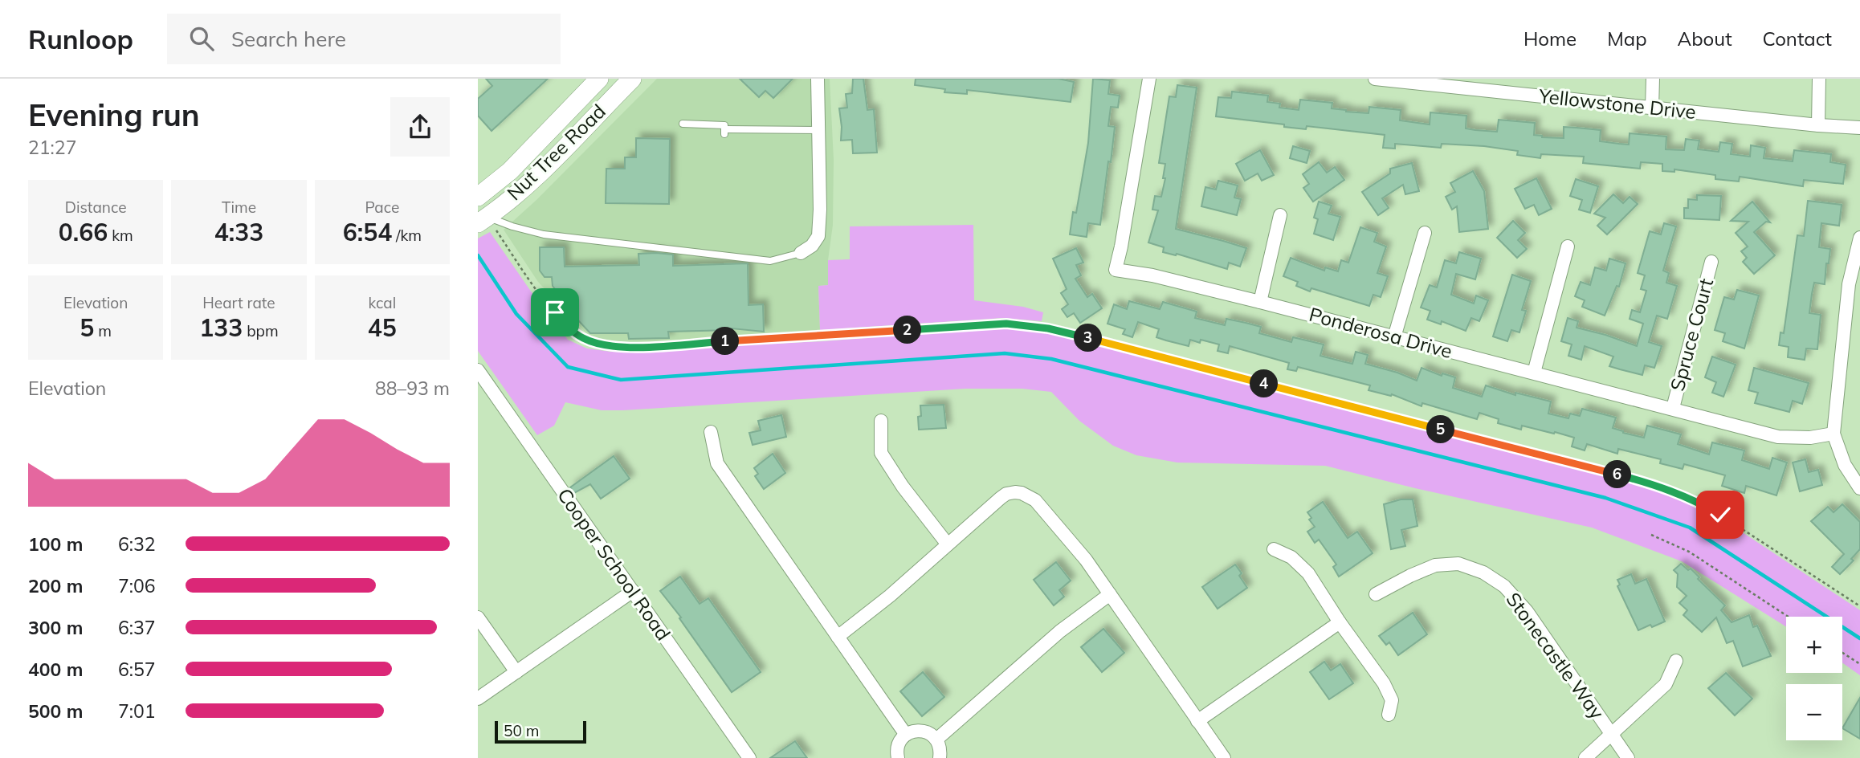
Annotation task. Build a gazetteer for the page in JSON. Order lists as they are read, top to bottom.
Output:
{
  "streets": {
    "main road": ["Nut Tree Road"],
    "street": [
      "Yellowstone Drive",
      "Ponderosa Drive",
      "Spruce Court",
      "Cooper School Road",
      "Stonecastle Way"
    ]
  },
  "crossings": [
    ["Ponderosa Drive", "Spruce Court"]
  ],
  "scale_bar": "50 m",
  "page": {
    "header": "Runloop",
    "search": "Search here",
    "nav": [
      "Home",
      "Map",
      "About",
      "Contact"
    ],
    "heading": ["Evening run", "21:27"],
    "stats": [
      ["Distance", "0.66 km"],
      ["Time", "4:33"],
      ["Pace", "6:54 /km"],
      ["Elevation", "5 m"],
      ["Heart rate", "133 bpm"],
      ["kcal", "45"]
    ],
    "pins": [
      "2",
      "3",
      "1",
      "4",
      "5",
      "6"
    ],
    "chart": ["Elevation", "88–93 m"],
    "list": [
      {
        "name": "100 m",
        "note": "6:32"
      },
      {
        "name": "200 m",
        "note": "7:06"
      },
      {
        "name": "300 m",
        "note": "6:37"
      },
      {
        "name": "400 m",
        "note": "6:57"
      },
      {
        "name": "500 m",
        "note": "7:01"
      }
    ],
    "map_buttons": ["+", "−"],
    "scale": "50 m"
  }
}
